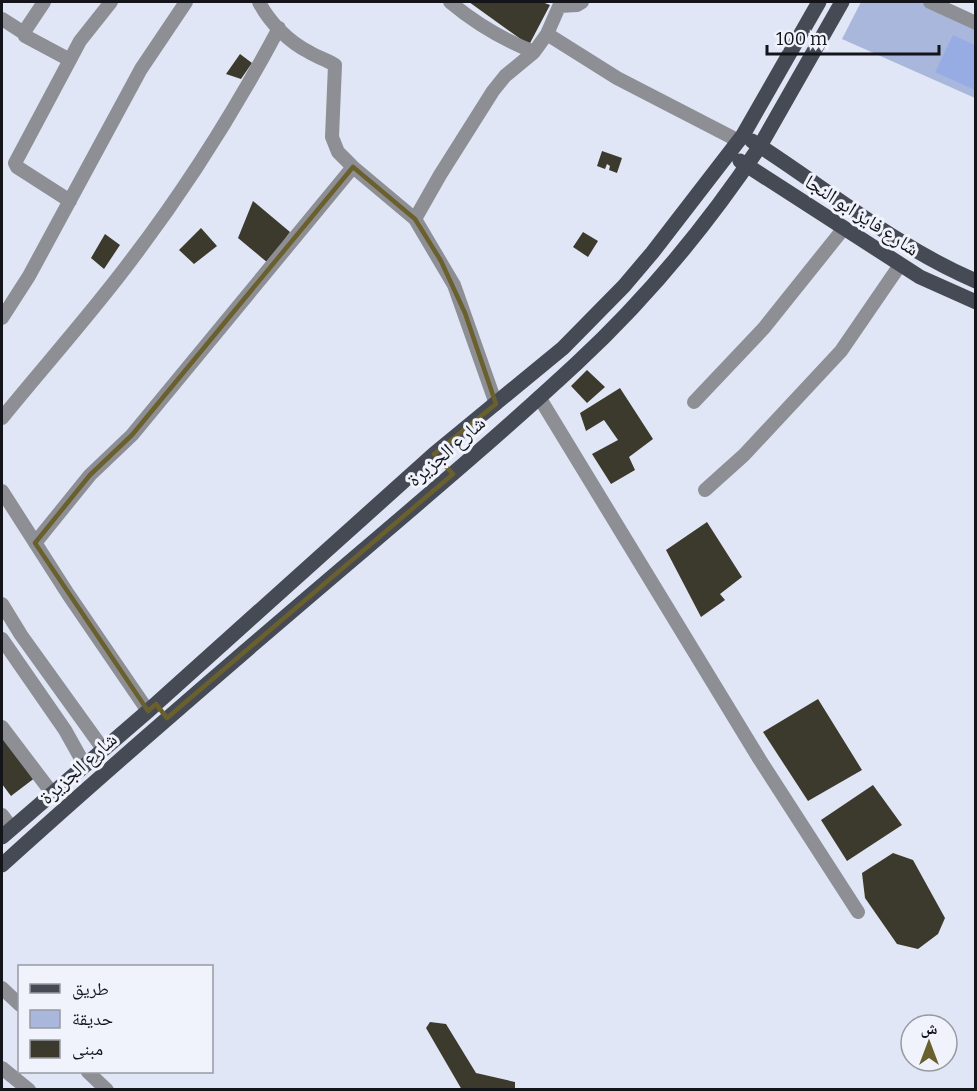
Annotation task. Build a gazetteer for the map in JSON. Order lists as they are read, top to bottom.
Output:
{
  "streets": {
    "main road": ["شارع فايز ابو النجا", "شارع الجزيرة"]
  },
  "crossings": [
    ["شارع فايز ابو النجا", "شارع الجزيرة"]
  ],
  "legend": ["طريق", "حديقة", "مبنى"],
  "scale_bar": "100 m",
  "north": "top"
}
